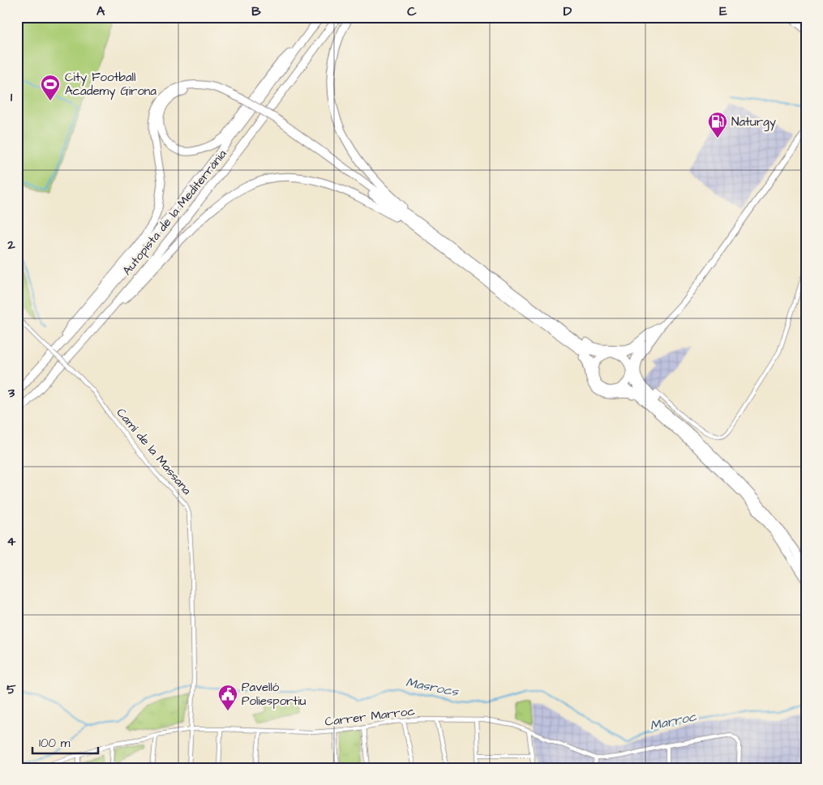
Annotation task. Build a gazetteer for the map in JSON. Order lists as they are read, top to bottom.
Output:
{
  "streets": {
    "highway": ["Autopista de la Mediterrània"],
    "street": ["Camí de la Massana", "Carrer Marroc"]
  },
  "crossings": [
    ["Camí de la Massana", "Carrer Marroc"]
  ],
  "water": ["Masrocs", "Marroc"],
  "places": {
    "sports": ["City Football Academy Girona"],
    "fuel station": ["Naturgy"],
    "public building": ["Pavelló Poliesportiu"]
  },
  "scale_bar": "100 m",
  "grid": {
    "columns": [
      "A",
      "B",
      "C",
      "D",
      "E"
    ],
    "rows": [
      "1",
      "2",
      "3",
      "4",
      "5"
    ]
  }
}
